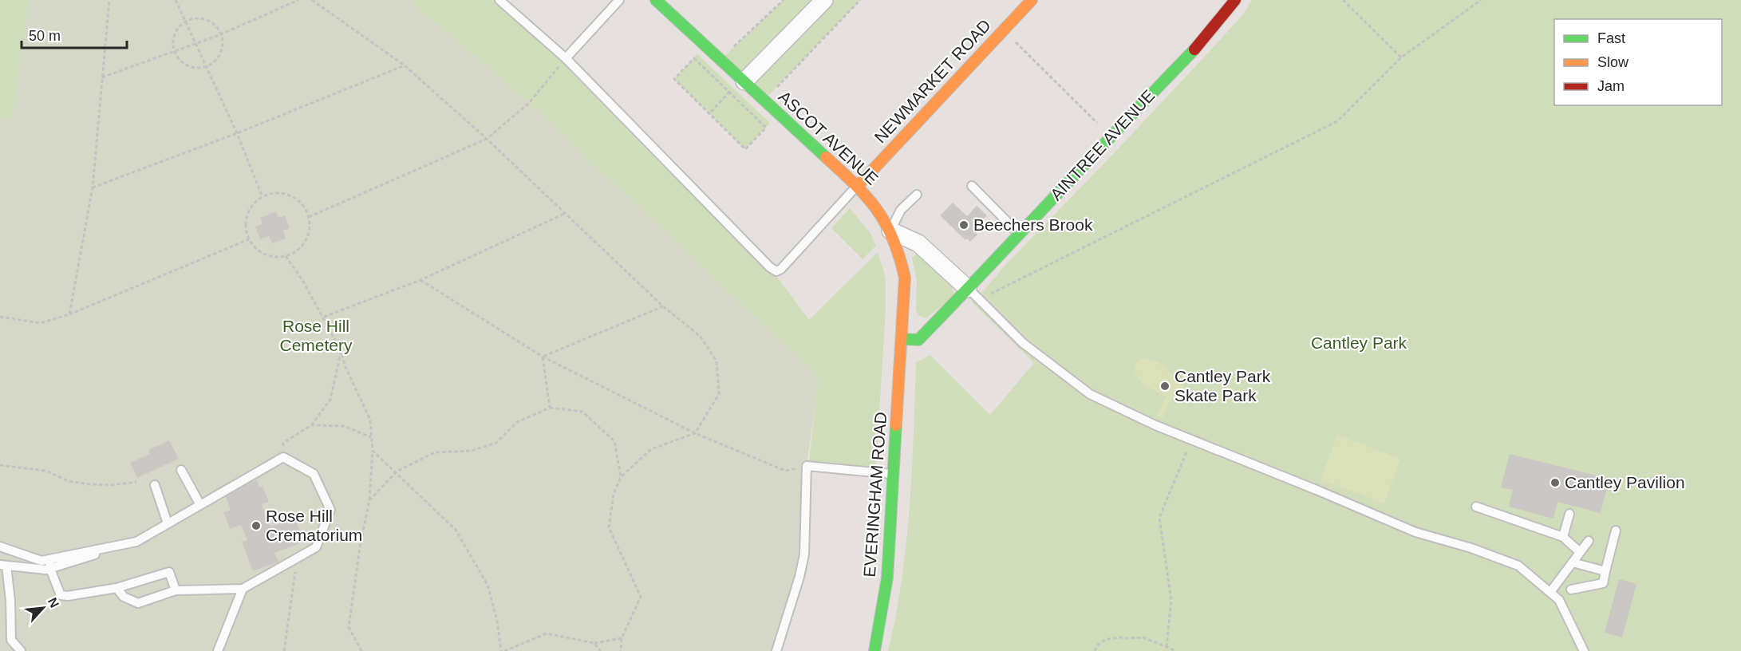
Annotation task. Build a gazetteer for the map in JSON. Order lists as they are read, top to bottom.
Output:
{
  "streets": {
    "street": [
      "NEWMARKET ROAD",
      "ASCOT AVENUE",
      "AINTREE AVENUE",
      "EVERINGHAM ROAD"
    ]
  },
  "crossings": [
    ["NEWMARKET ROAD", "ASCOT AVENUE"],
    ["ASCOT AVENUE", "AINTREE AVENUE"],
    ["ASCOT AVENUE", "EVERINGHAM ROAD"],
    ["AINTREE AVENUE", "EVERINGHAM ROAD"]
  ],
  "parks": ["Rose Hill Cemetery", "Cantley Park"],
  "places": [
    "Beechers Brook",
    "Cantley Park Skate Park",
    "Cantley Pavilion",
    "Rose Hill Crematorium"
  ],
  "legend": ["Fast", "Slow", "Jam"],
  "scale_bar": "50 m",
  "north": "top right"
}
